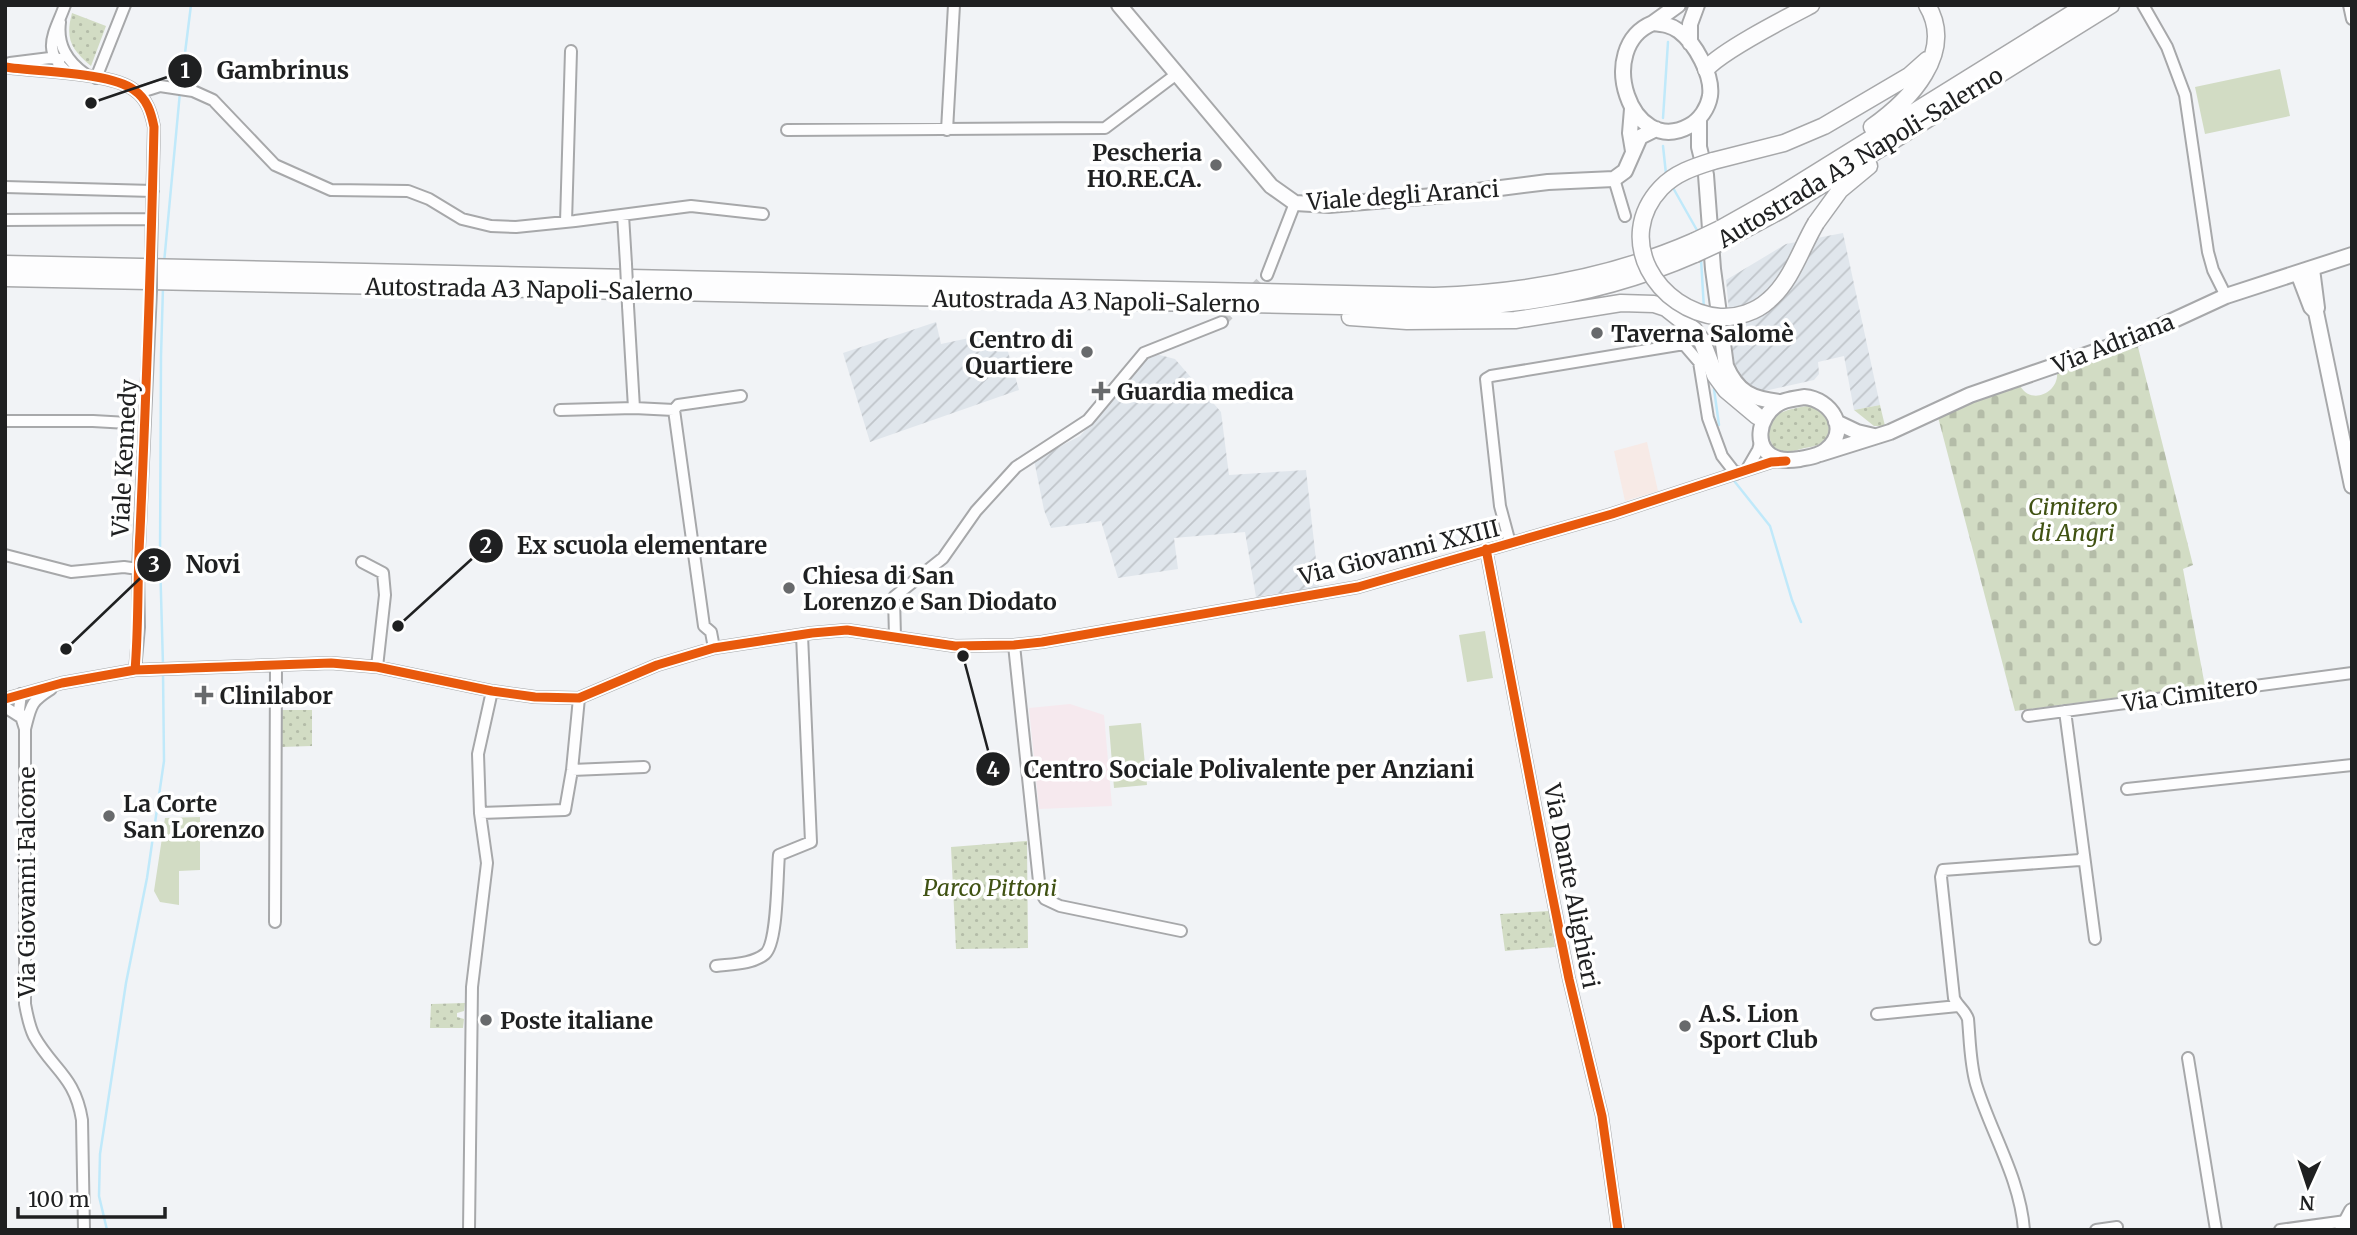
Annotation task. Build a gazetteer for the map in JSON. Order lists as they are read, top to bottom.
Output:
{
  "streets": {
    "highway": ["Autostrada A3 Napoli-Salerno"],
    "main road": ["Viale degli Aranci", "Via Adriana"],
    "street": [
      "Viale Kennedy",
      "Via Giovanni XXIII",
      "Via Cimitero",
      "Via Giovanni Falcone",
      "Via Dante Alighieri"
    ]
  },
  "crossings": [
    ["Via Adriana", "Via Giovanni XXIII"],
    ["Via Giovanni XXIII", "Via Dante Alighieri"]
  ],
  "parks": ["Cimitero di Angri", "Parco Pittoni"],
  "places": {
    "other": [
      "Gambrinus",
      "Pescheria HO.RE.CA.",
      "Taverna Salomè",
      "Centro di Quartiere",
      "Chiesa di San Lorenzo e San Diodato",
      "Ex scuola elementare",
      "Novi",
      "Centro Sociale Polivalente per Anziani",
      "La Corte San Lorenzo",
      "Poste italiane",
      "A.S. Lion Sport Club"
    ],
    "health": ["Guardia medica", "Clinilabor"]
  },
  "scale_bar": "100 m",
  "north": "bottom"
}
